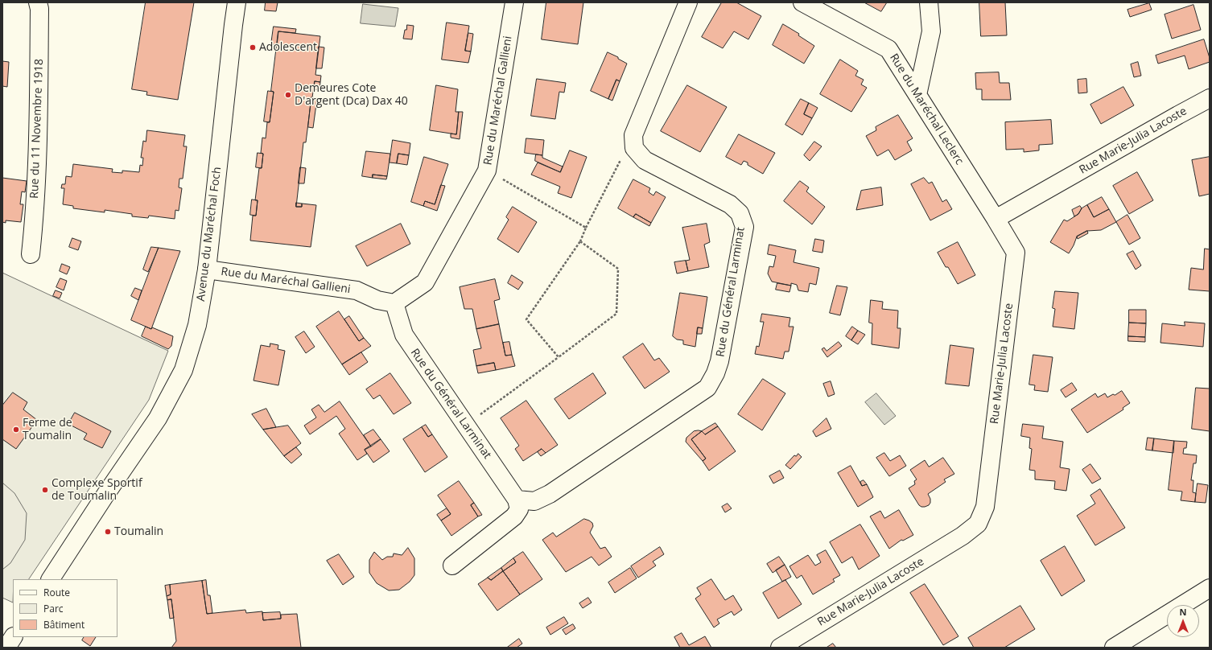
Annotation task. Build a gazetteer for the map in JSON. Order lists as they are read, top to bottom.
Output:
{
  "streets": {
    "street": [
      "Rue du Maréchal Gallieni",
      "Rue du Maréchal Leclerc",
      "Rue du 11 Novembre 1918",
      "Rue Marie-Julia Lacoste",
      "Avenue du Maréchal Foch",
      "Rue du Général Larminat"
    ]
  },
  "crossings": [
    ["Rue du Maréchal Gallieni", "Avenue du Maréchal Foch"],
    ["Rue du Maréchal Gallieni", "Rue du Général Larminat"],
    ["Rue du Maréchal Leclerc", "Rue Marie-Julia Lacoste"]
  ],
  "places": [
    "Adolescent",
    "Demeures Cote D'argent (Dca) Dax 40",
    "Ferme de Toumalin",
    "Complexe Sportif de Toumalin",
    "Toumalin"
  ],
  "legend": ["Route", "Parc", "Bâtiment"],
  "north": "top"
}
